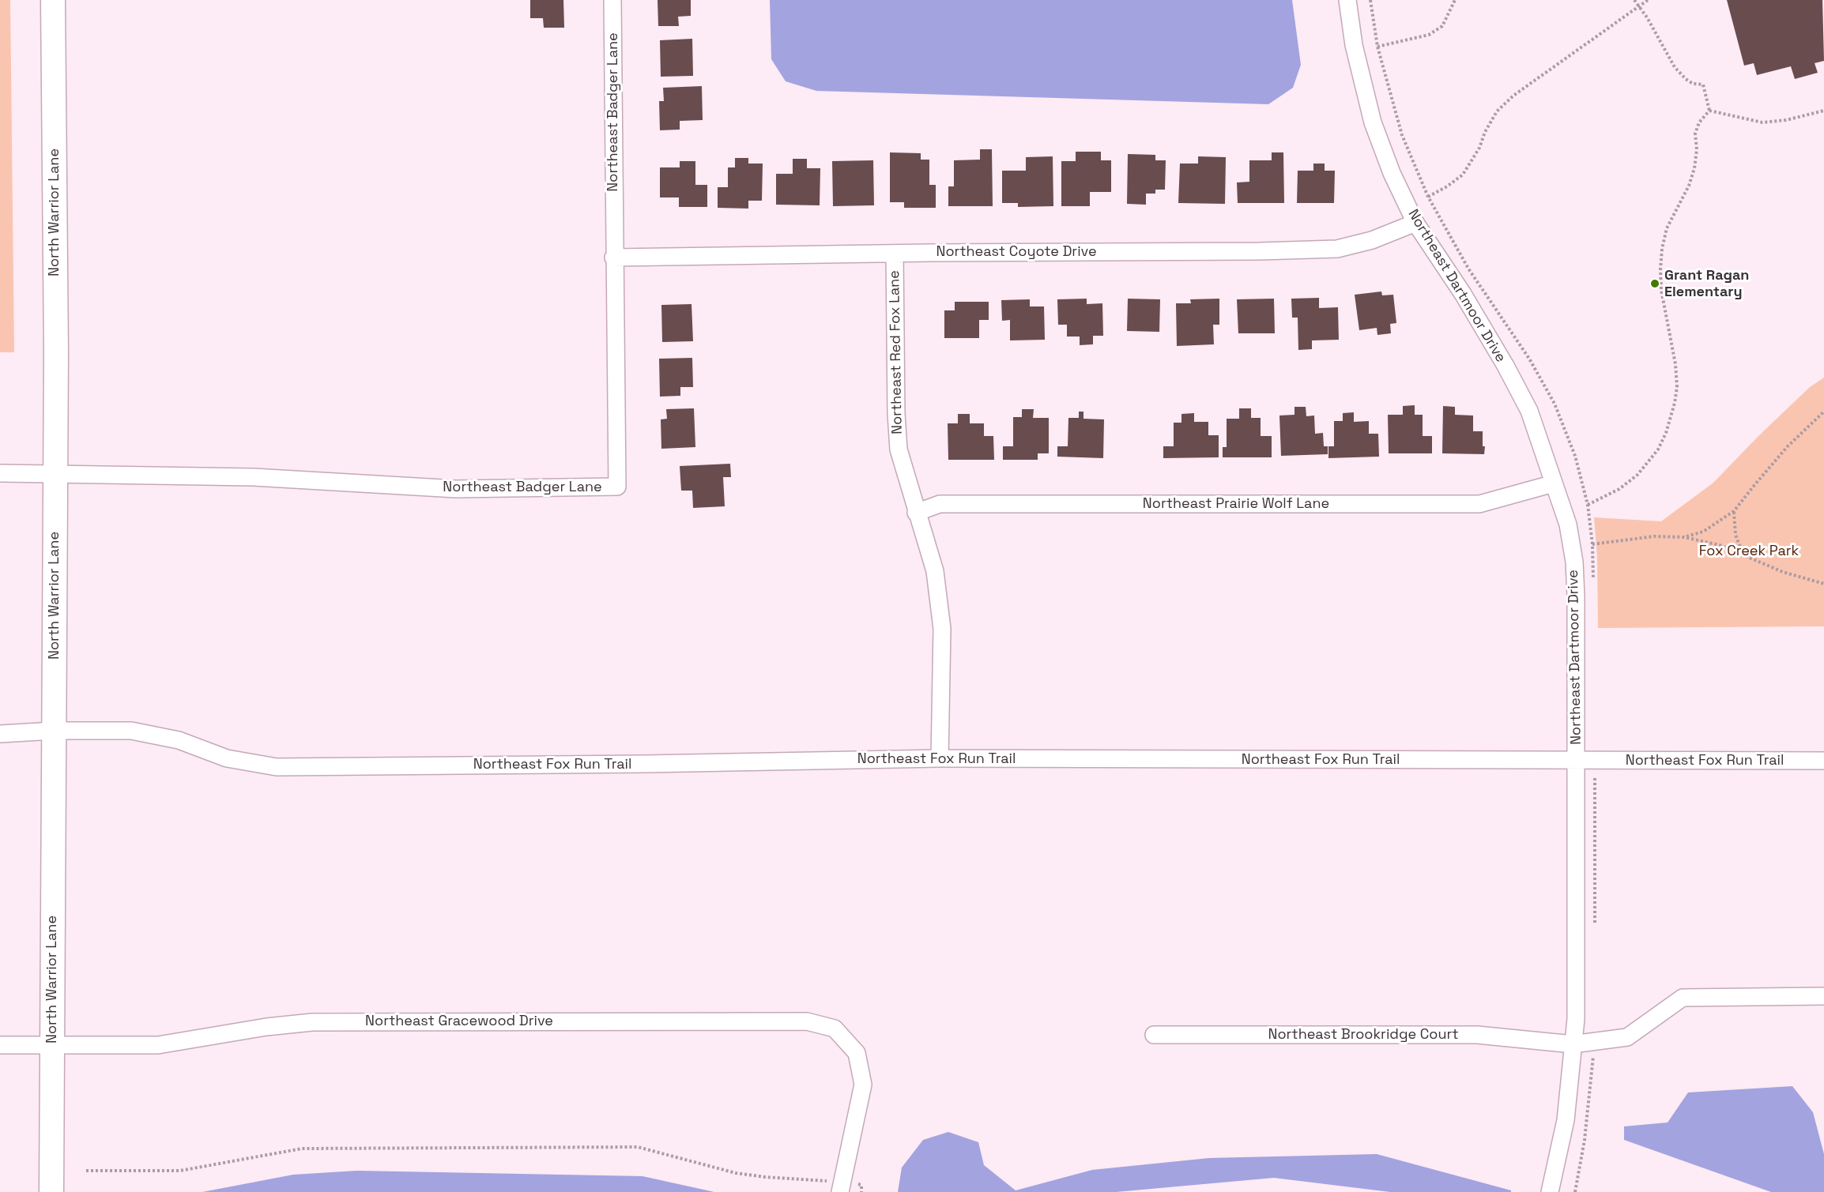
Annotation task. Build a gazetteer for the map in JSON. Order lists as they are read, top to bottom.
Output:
{
  "streets": {
    "street": [
      "Northeast Badger Lane",
      "North Warrior Lane",
      "Northeast Coyote Drive",
      "Northeast Dartmoor Drive",
      "Northeast Red Fox Lane",
      "Northeast Prairie Wolf Lane",
      "Northeast Fox Run Trail",
      "Northeast Gracewood Drive",
      "Northeast Brookridge Court"
    ]
  },
  "crossings": [
    ["Northeast Badger Lane", "North Warrior Lane"],
    ["Northeast Badger Lane", "Northeast Coyote Drive"],
    ["North Warrior Lane", "Northeast Fox Run Trail"],
    ["North Warrior Lane", "Northeast Gracewood Drive"],
    ["Northeast Coyote Drive", "Northeast Dartmoor Drive"],
    ["Northeast Coyote Drive", "Northeast Red Fox Lane"],
    ["Northeast Dartmoor Drive", "Northeast Prairie Wolf Lane"],
    ["Northeast Dartmoor Drive", "Northeast Fox Run Trail"],
    ["Northeast Dartmoor Drive", "Northeast Brookridge Court"],
    ["Northeast Red Fox Lane", "Northeast Prairie Wolf Lane"],
    ["Northeast Red Fox Lane", "Northeast Fox Run Trail"]
  ],
  "parks": ["Fox Creek Park"],
  "places": ["Grant Ragan Elementary"]
}
